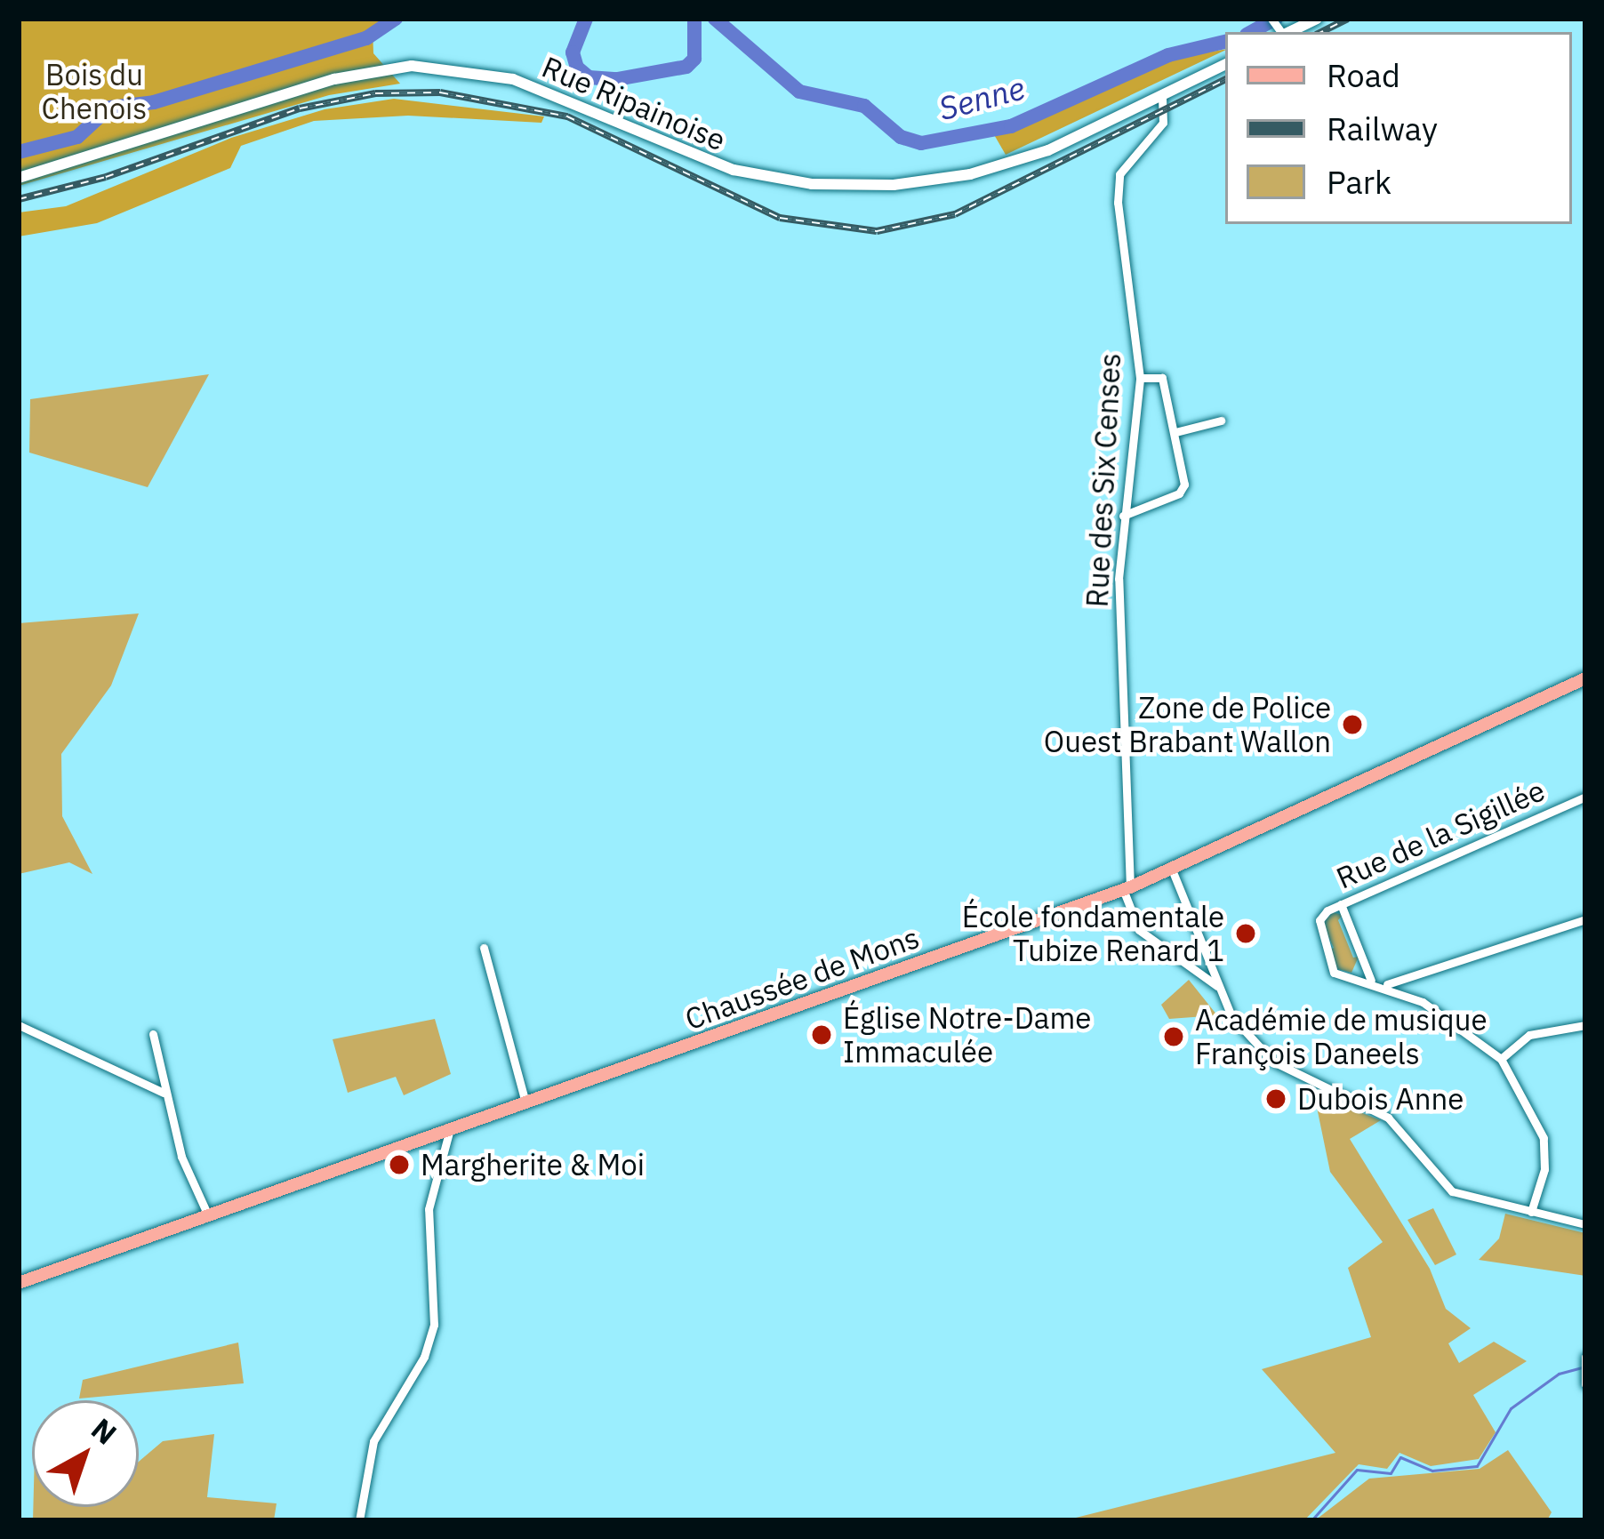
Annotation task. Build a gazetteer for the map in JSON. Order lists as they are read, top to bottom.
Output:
{
  "streets": {
    "main road": ["Chaussée de Mons"],
    "street": ["Rue Ripainoise", "Rue des Six Censes", "Rue de la Sigillée"]
  },
  "crossings": [
    ["Rue Ripainoise", "Rue des Six Censes"],
    ["Rue des Six Censes", "Chaussée de Mons"]
  ],
  "water": ["Senne"],
  "parks": ["Bois du Chenois"],
  "places": [
    "Zone de Police Ouest Brabant Wallon",
    "École fondamentale Tubize Renard 1",
    "Église Notre-Dame Immaculée",
    "Académie de musique François Daneels",
    "Dubois Anne",
    "Margherite & Moi"
  ],
  "legend": ["Road", "Railway", "Park"],
  "north": "top right"
}
